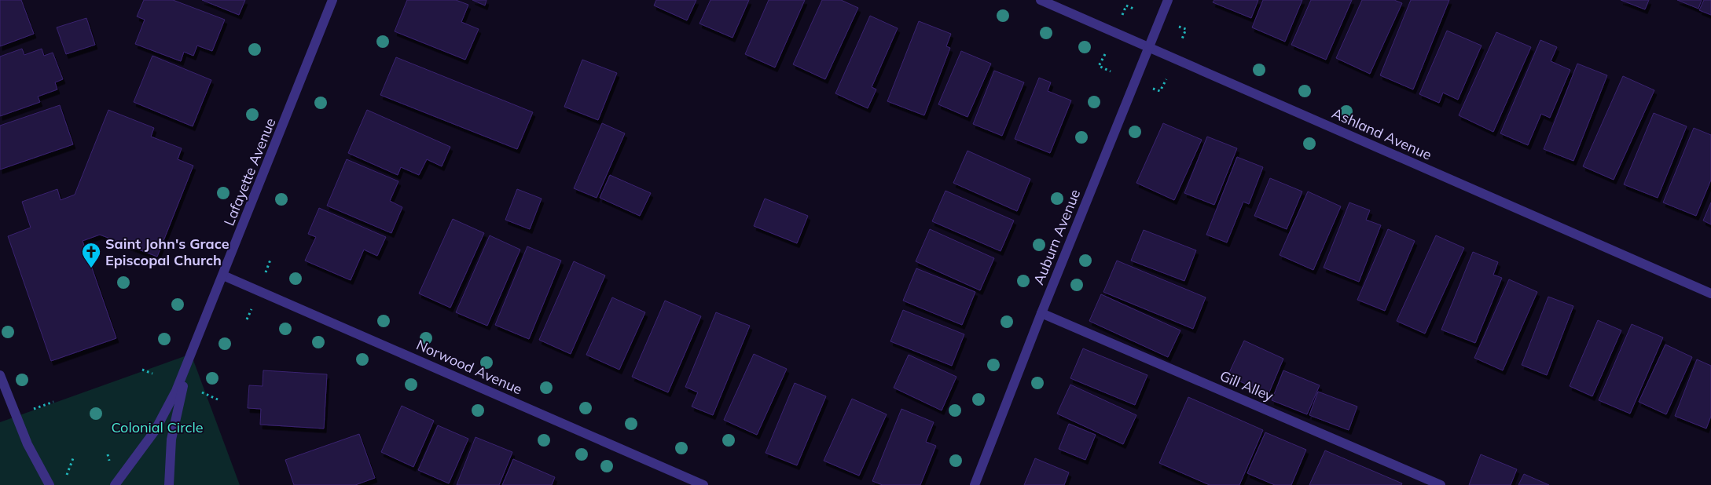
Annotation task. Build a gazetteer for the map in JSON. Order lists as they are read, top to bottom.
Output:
{
  "streets": {
    "street": [
      "Ashland Avenue",
      "Lafayette Avenue",
      "Auburn Avenue",
      "Norwood Avenue",
      "Gill Alley"
    ]
  },
  "crossings": [
    ["Ashland Avenue", "Auburn Avenue"],
    ["Lafayette Avenue", "Norwood Avenue"],
    ["Auburn Avenue", "Gill Alley"]
  ],
  "parks": ["Colonial Circle"],
  "places": {
    "church": ["Saint John's Grace Episcopal Church"]
  }
}
